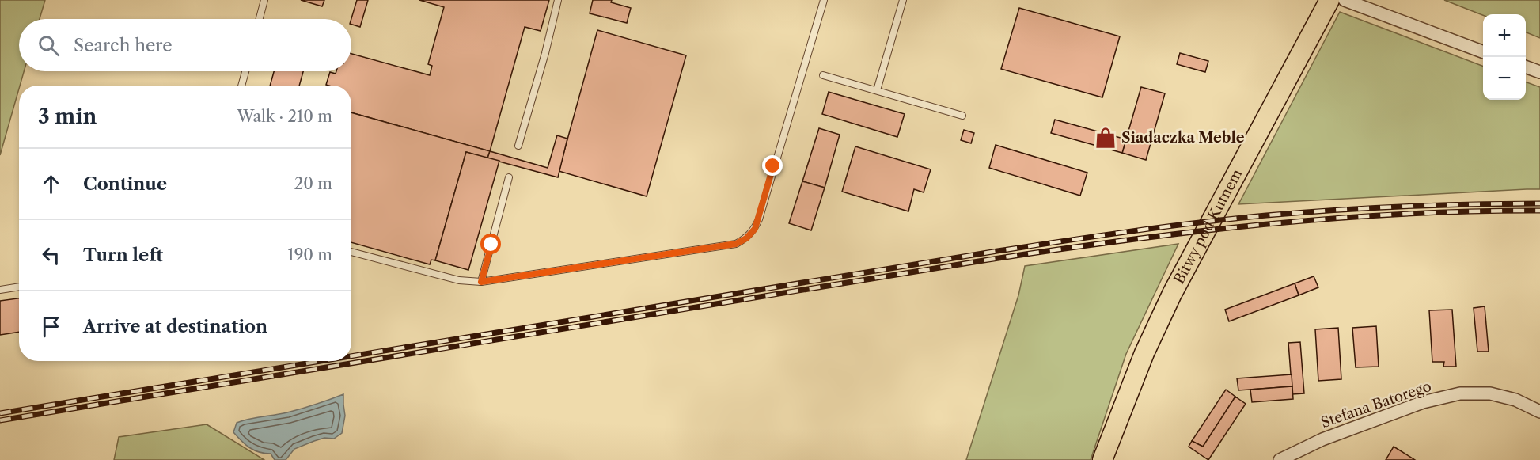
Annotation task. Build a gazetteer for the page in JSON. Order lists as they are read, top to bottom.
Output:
{
  "streets": {
    "main road": ["Bitwy pod Kutnem"],
    "street": ["Stefana Batorego"]
  },
  "places": {
    "shop": ["Siadaczka Meble"]
  },
  "page": {
    "map_buttons": ["+", "−"],
    "search": "Search here",
    "heading": ["3 min", "Walk · 210 m"],
    "list": [
      ["Continue", "20 m"],
      ["Turn left", "190 m"],
      "Arrive at destination"
    ]
  }
}
